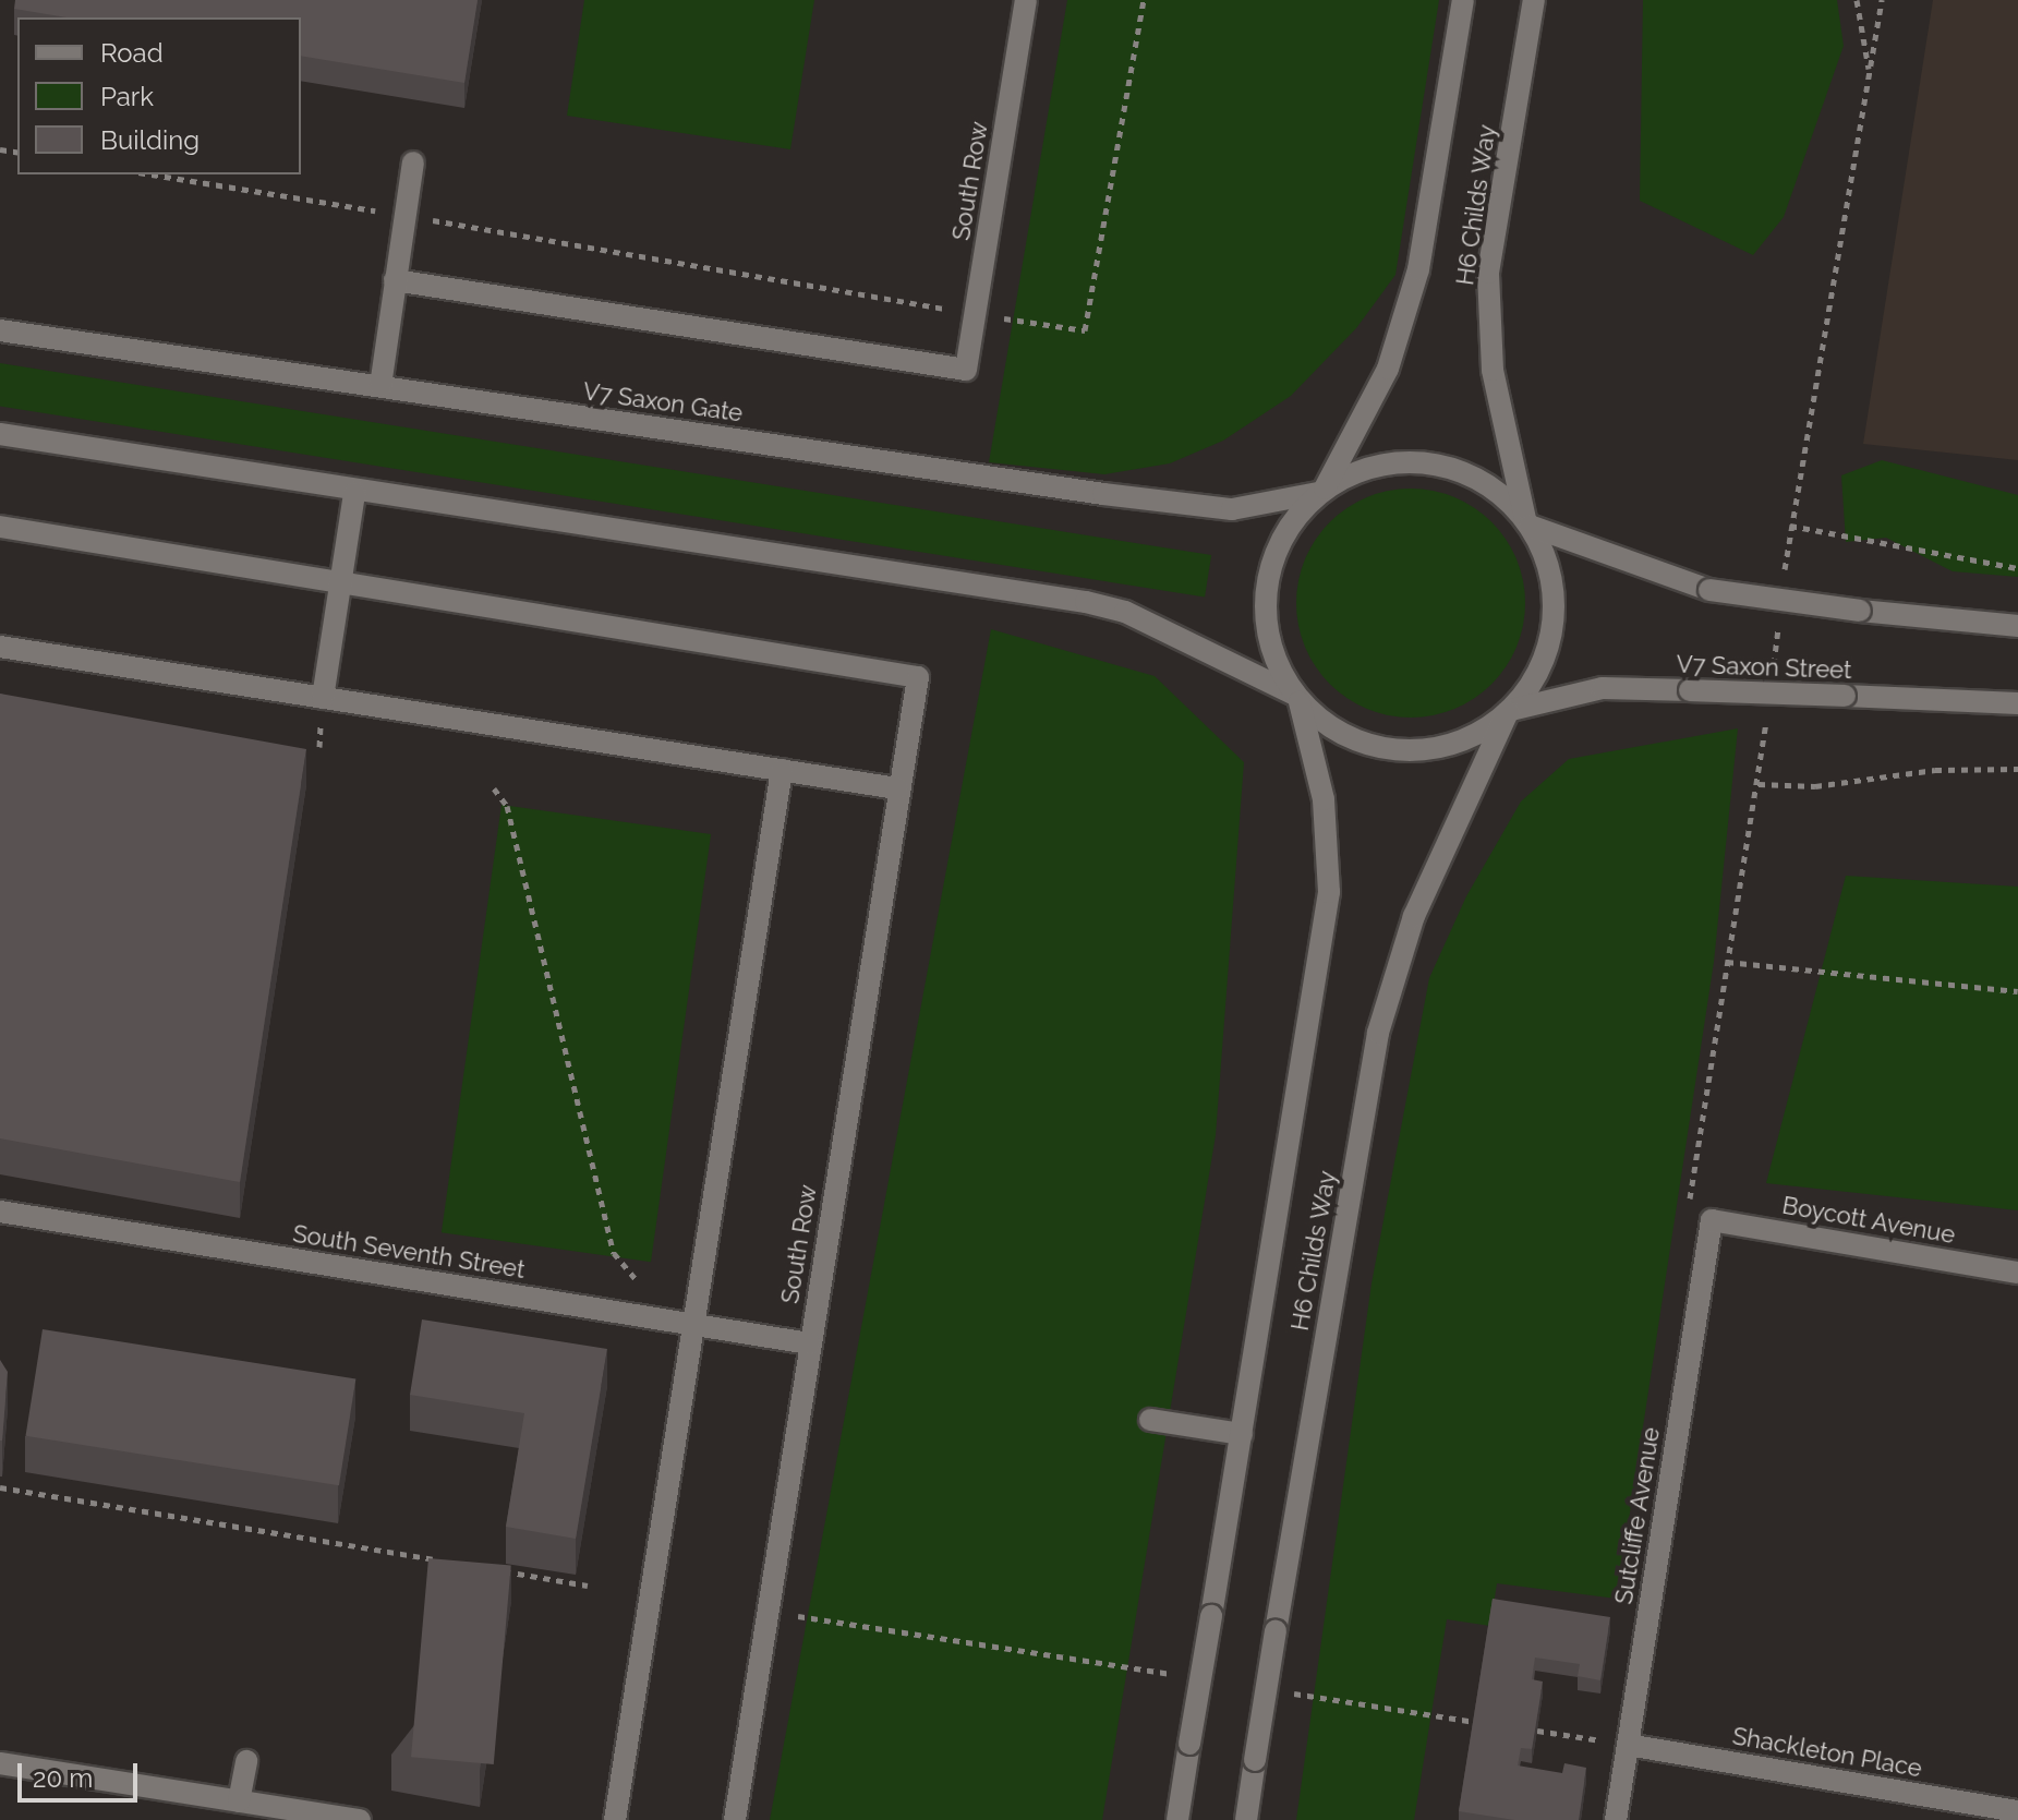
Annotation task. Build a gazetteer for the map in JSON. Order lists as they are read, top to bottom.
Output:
{
  "streets": {
    "street": [
      "South Row",
      "H6 Childs Way",
      "V7 Saxon Gate",
      "V7 Saxon Street",
      "Boycott Avenue",
      "South Seventh Street",
      "Sutcliffe Avenue",
      "Shackleton Place"
    ]
  },
  "crossings": [
    ["South Row", "South Seventh Street"],
    ["H6 Childs Way", "V7 Saxon Gate"],
    ["H6 Childs Way", "V7 Saxon Street"],
    ["V7 Saxon Gate", "V7 Saxon Street"],
    ["Boycott Avenue", "Sutcliffe Avenue"],
    ["Sutcliffe Avenue", "Shackleton Place"]
  ],
  "legend": ["Road", "Park", "Building"],
  "scale_bar": "20 m"
}
